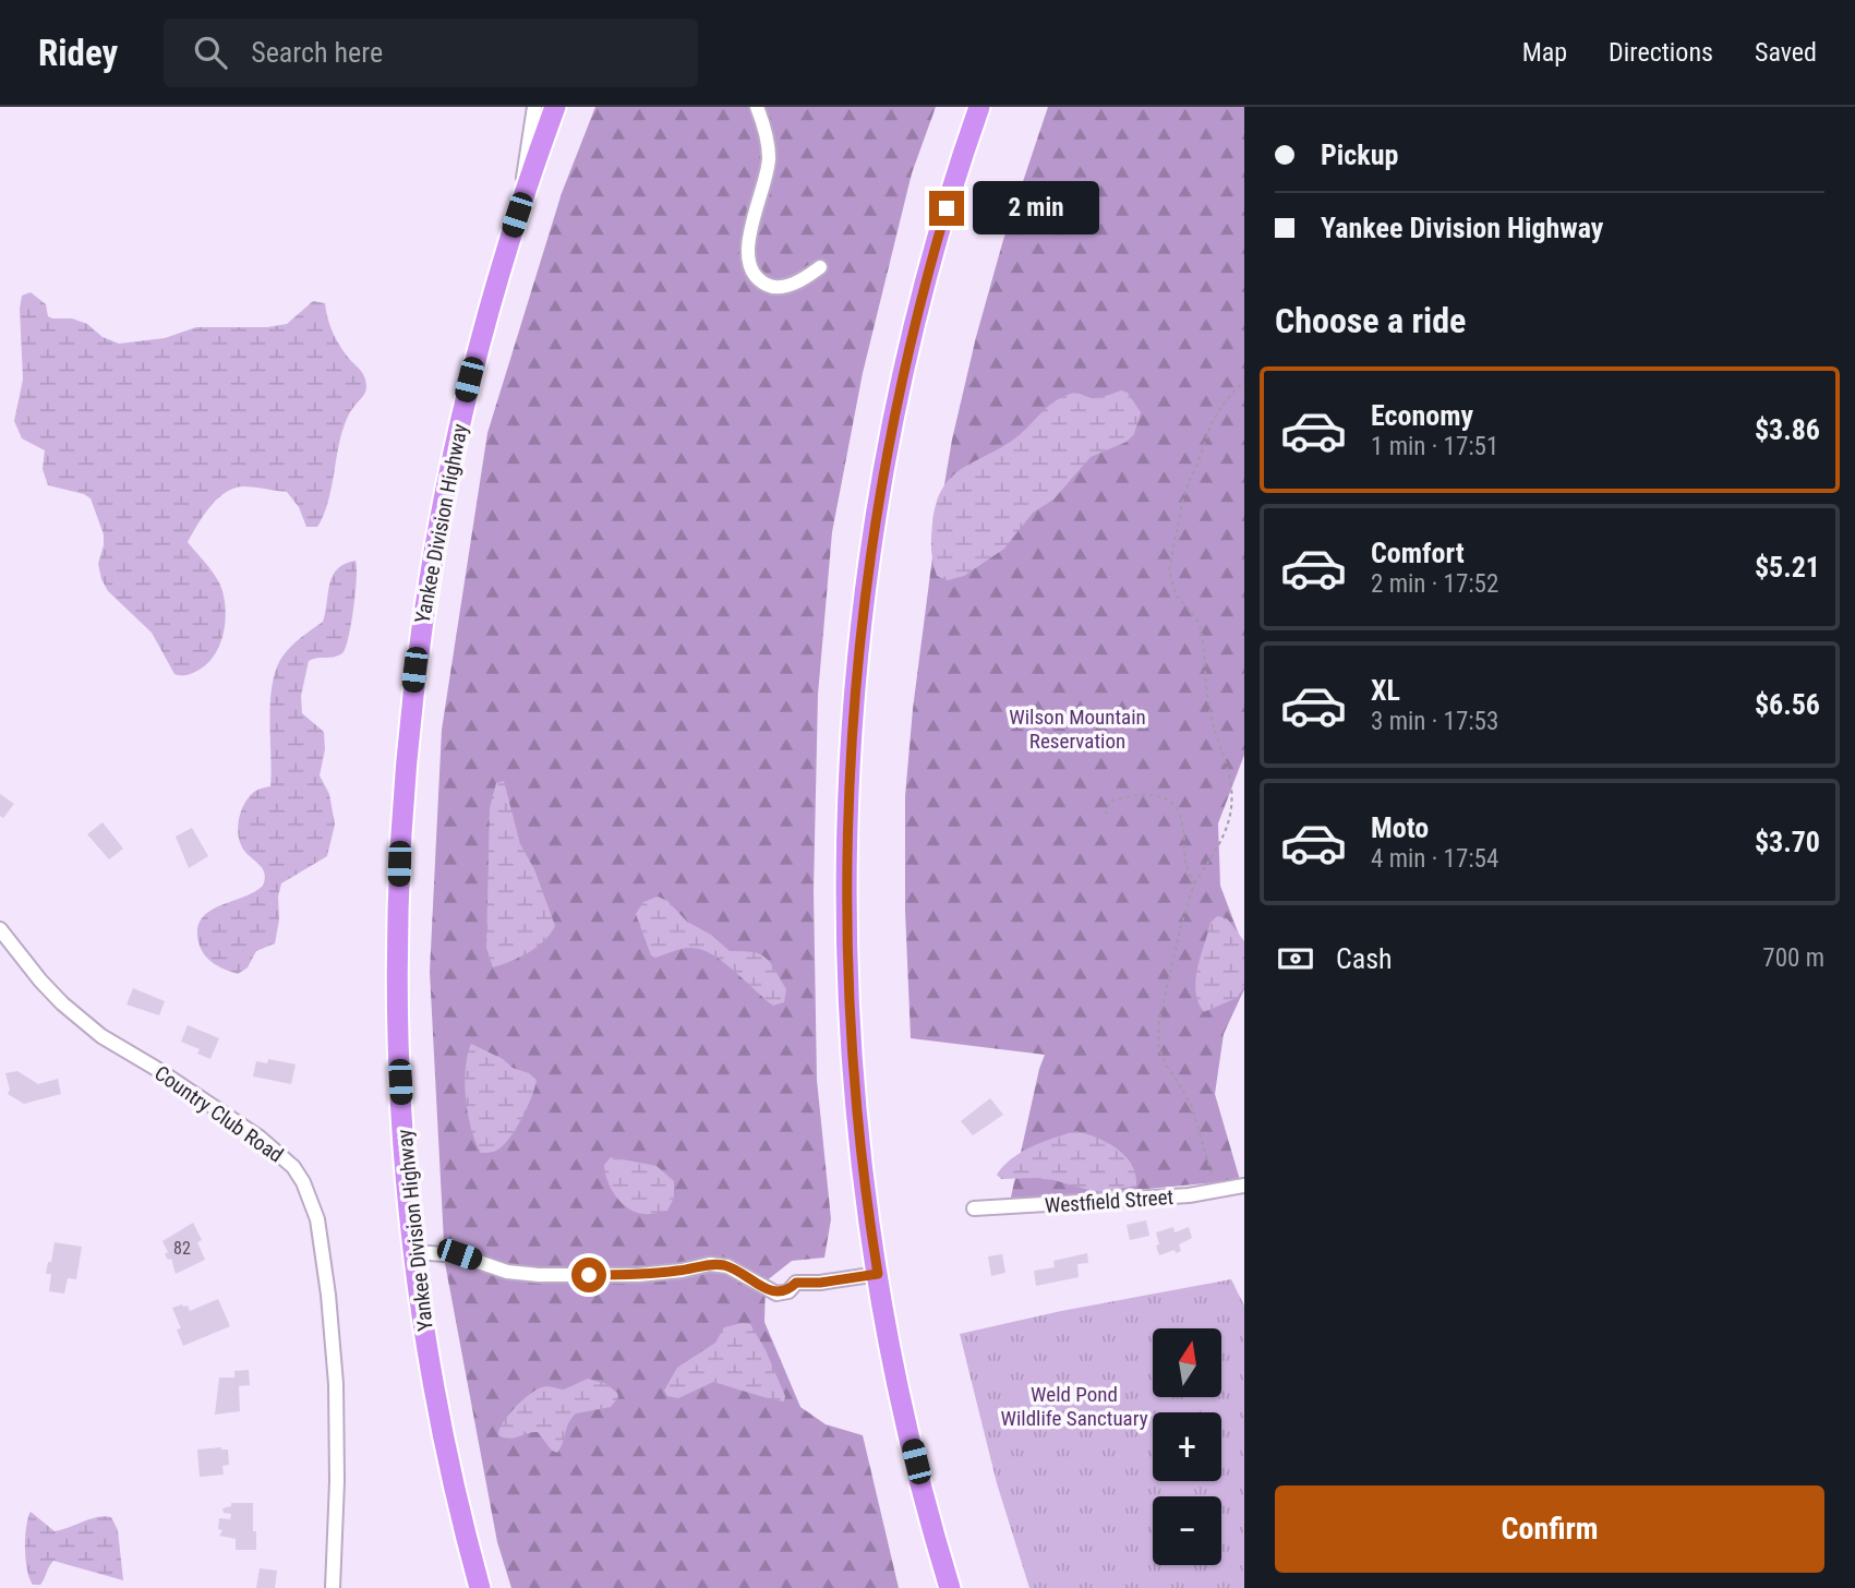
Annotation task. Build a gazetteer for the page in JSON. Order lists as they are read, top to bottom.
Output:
{
  "streets": {
    "highway": ["Yankee Division Highway"],
    "street": ["Country Club Road", "Westfield Street"]
  },
  "parks": ["Wilson Mountain Reservation", "Weld Pond Wildlife Sanctuary"],
  "house_numbers": ["82"],
  "north": "top",
  "page": {
    "header": "Ridey",
    "search": "Search here",
    "nav": ["Map", "Directions", "Saved"],
    "banner": ["Pickup", "Yankee Division Highway"],
    "bubble": "2 min",
    "heading": "Choose a ride",
    "list": [
      {
        "name": "Economy",
        "note": "1 min · 17:51",
        "value": "$3.86"
      },
      {
        "name": "Comfort",
        "note": "2 min · 17:52",
        "value": "$5.21"
      },
      {
        "name": "XL",
        "note": "3 min · 17:53",
        "value": "$6.56"
      },
      {
        "name": "Moto",
        "note": "4 min · 17:54",
        "value": "$3.70"
      }
    ],
    "pay": ["Cash", "700 m"],
    "map_buttons": ["+", "−"],
    "buttons": "Confirm"
  }
}
